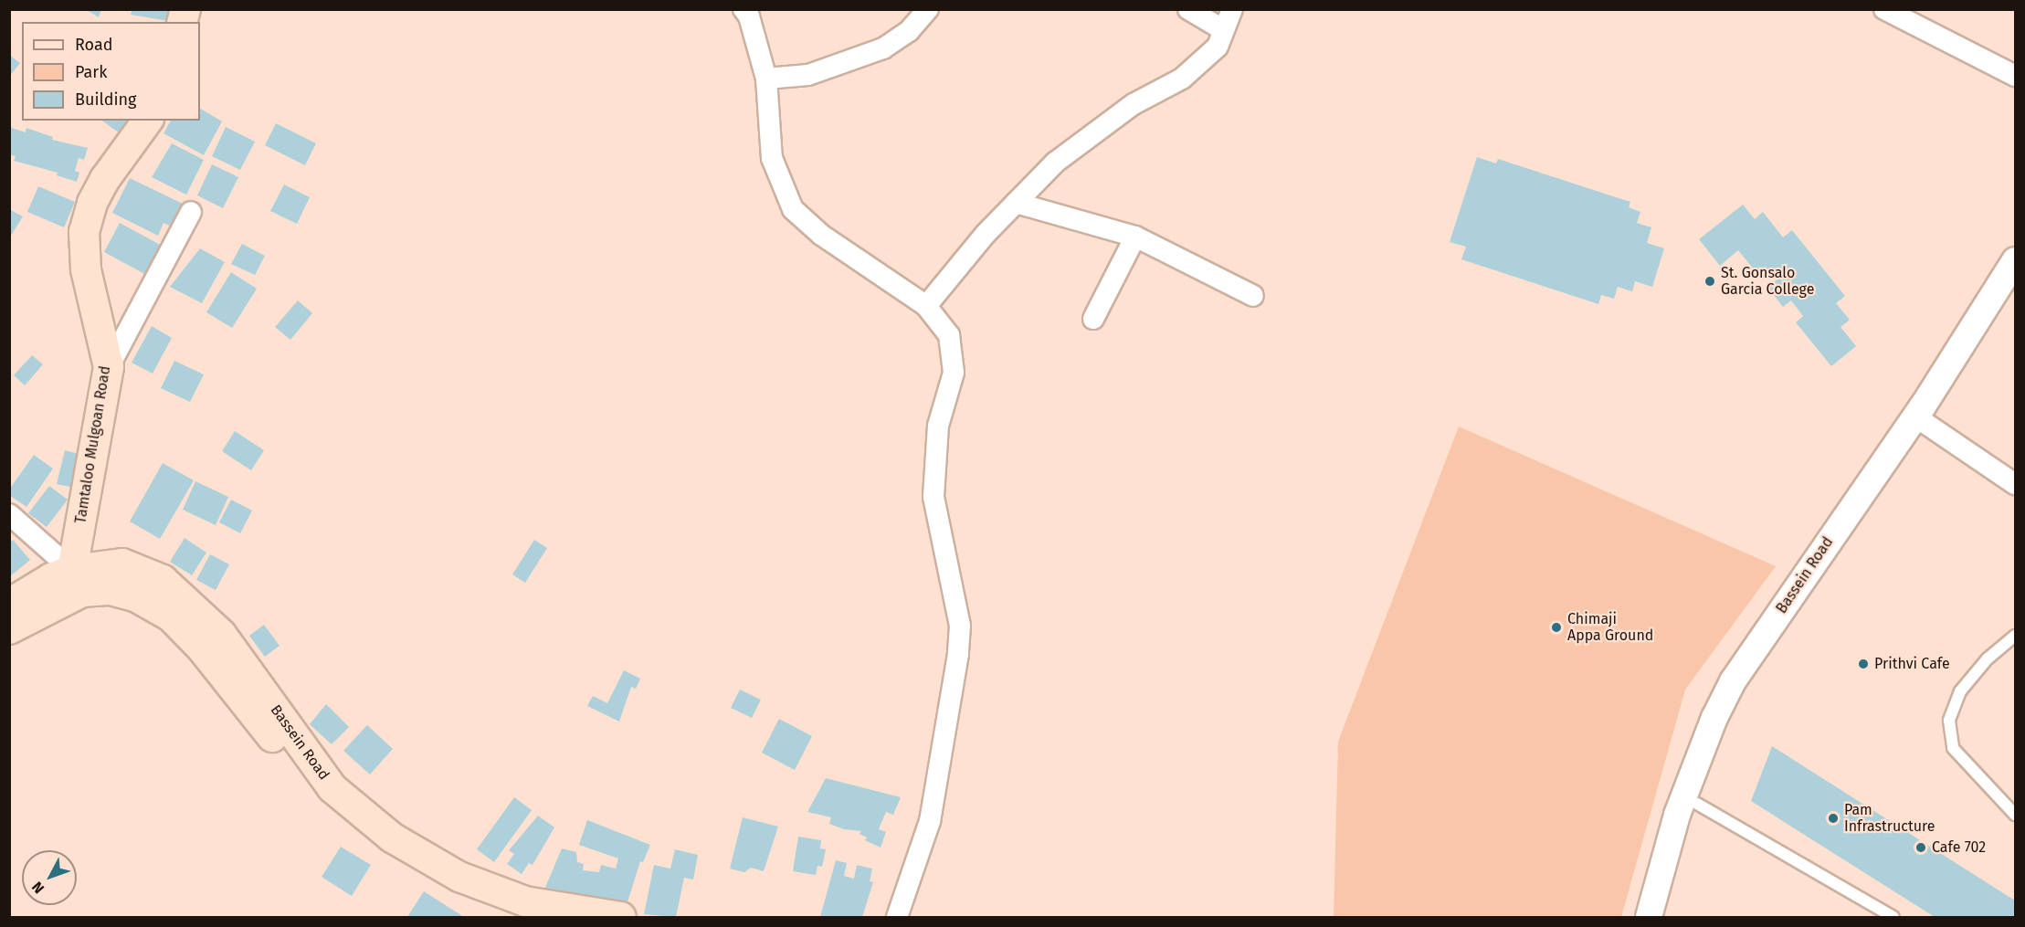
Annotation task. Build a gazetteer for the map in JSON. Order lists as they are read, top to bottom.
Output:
{
  "streets": {
    "main road": ["Tamtaloo Mulgoan Road", "Bassein Road"]
  },
  "crossings": [
    ["Tamtaloo Mulgoan Road", "Bassein Road"]
  ],
  "places": [
    "St. Gonsalo Garcia College",
    "Chimaji Appa Ground",
    "Prithvi Cafe",
    "Pam Infrastructure",
    "Cafe 702"
  ],
  "legend": ["Road", "Park", "Building"],
  "north": "bottom left"
}
